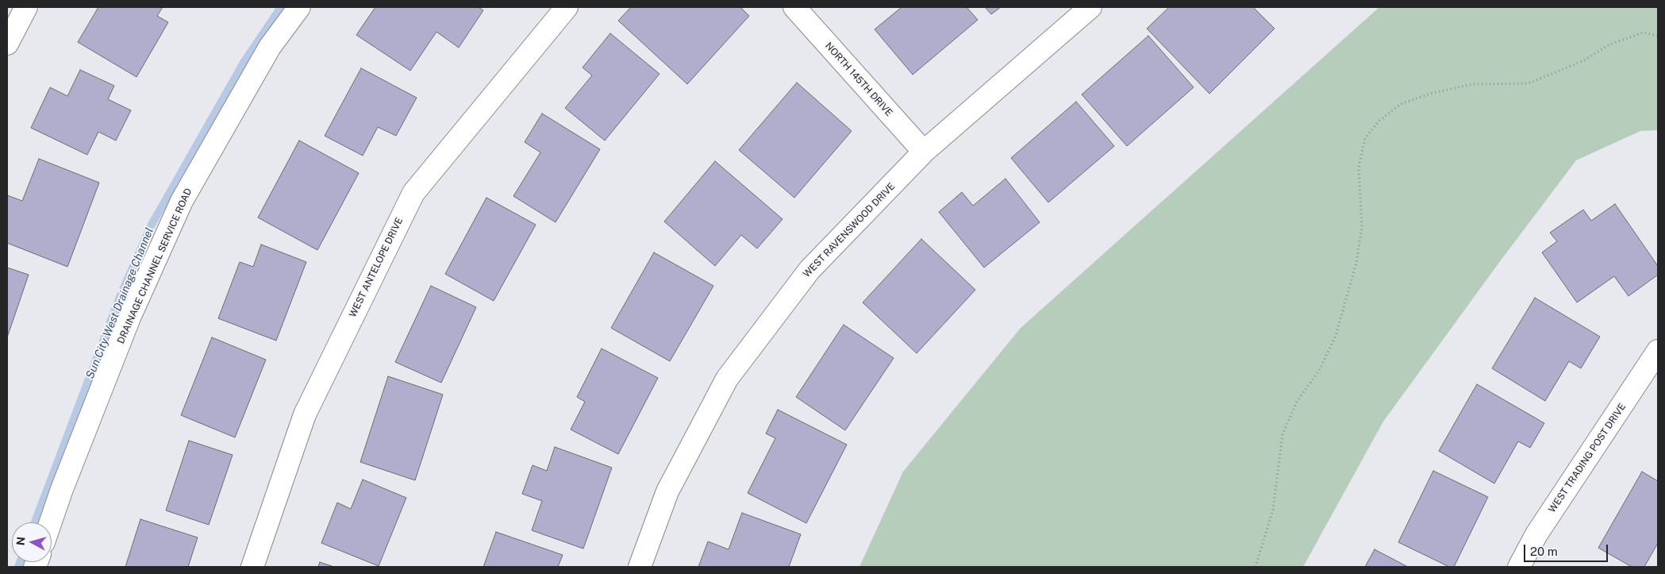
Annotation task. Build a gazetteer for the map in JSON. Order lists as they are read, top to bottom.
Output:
{
  "streets": {
    "street": [
      "NORTH 145TH DRIVE",
      "WEST RAVENSWOOD DRIVE",
      "DRAINAGE CHANNEL SERVICE ROAD",
      "WEST ANTELOPE DRIVE",
      "WEST TRADING POST DRIVE"
    ]
  },
  "crossings": [
    ["NORTH 145TH DRIVE", "WEST RAVENSWOOD DRIVE"]
  ],
  "water": ["Sun City West Drainage Channel"],
  "scale_bar": "20 m",
  "north": "left"
}
